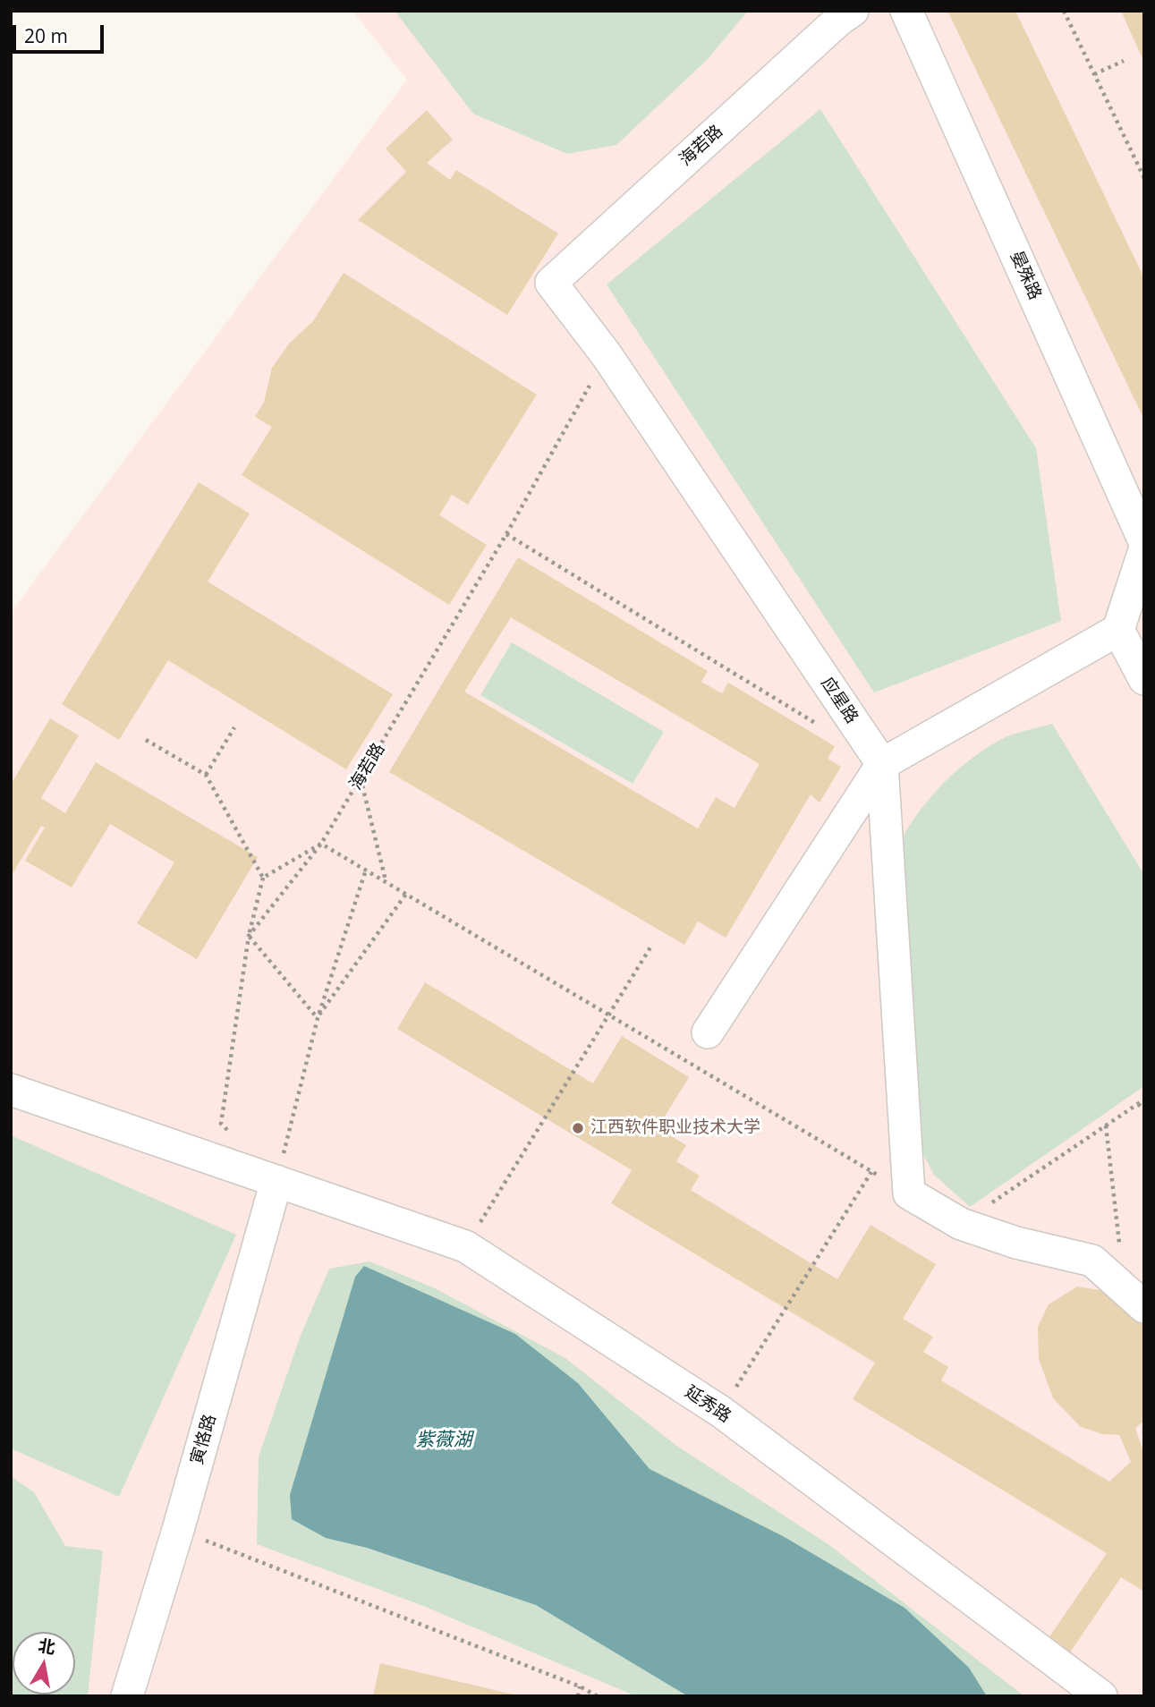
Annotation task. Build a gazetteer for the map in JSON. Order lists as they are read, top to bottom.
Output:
{
  "streets": {
    "street": [
      "海若路",
      "晏殊路",
      "应星路",
      "延秀路",
      "寅恪路"
    ]
  },
  "crossings": [
    ["海若路", "应星路"],
    ["延秀路", "寅恪路"]
  ],
  "water": ["紫薇湖"],
  "places": ["江西软件职业技术大学"],
  "scale_bar": "20 m",
  "north": "top"
}
